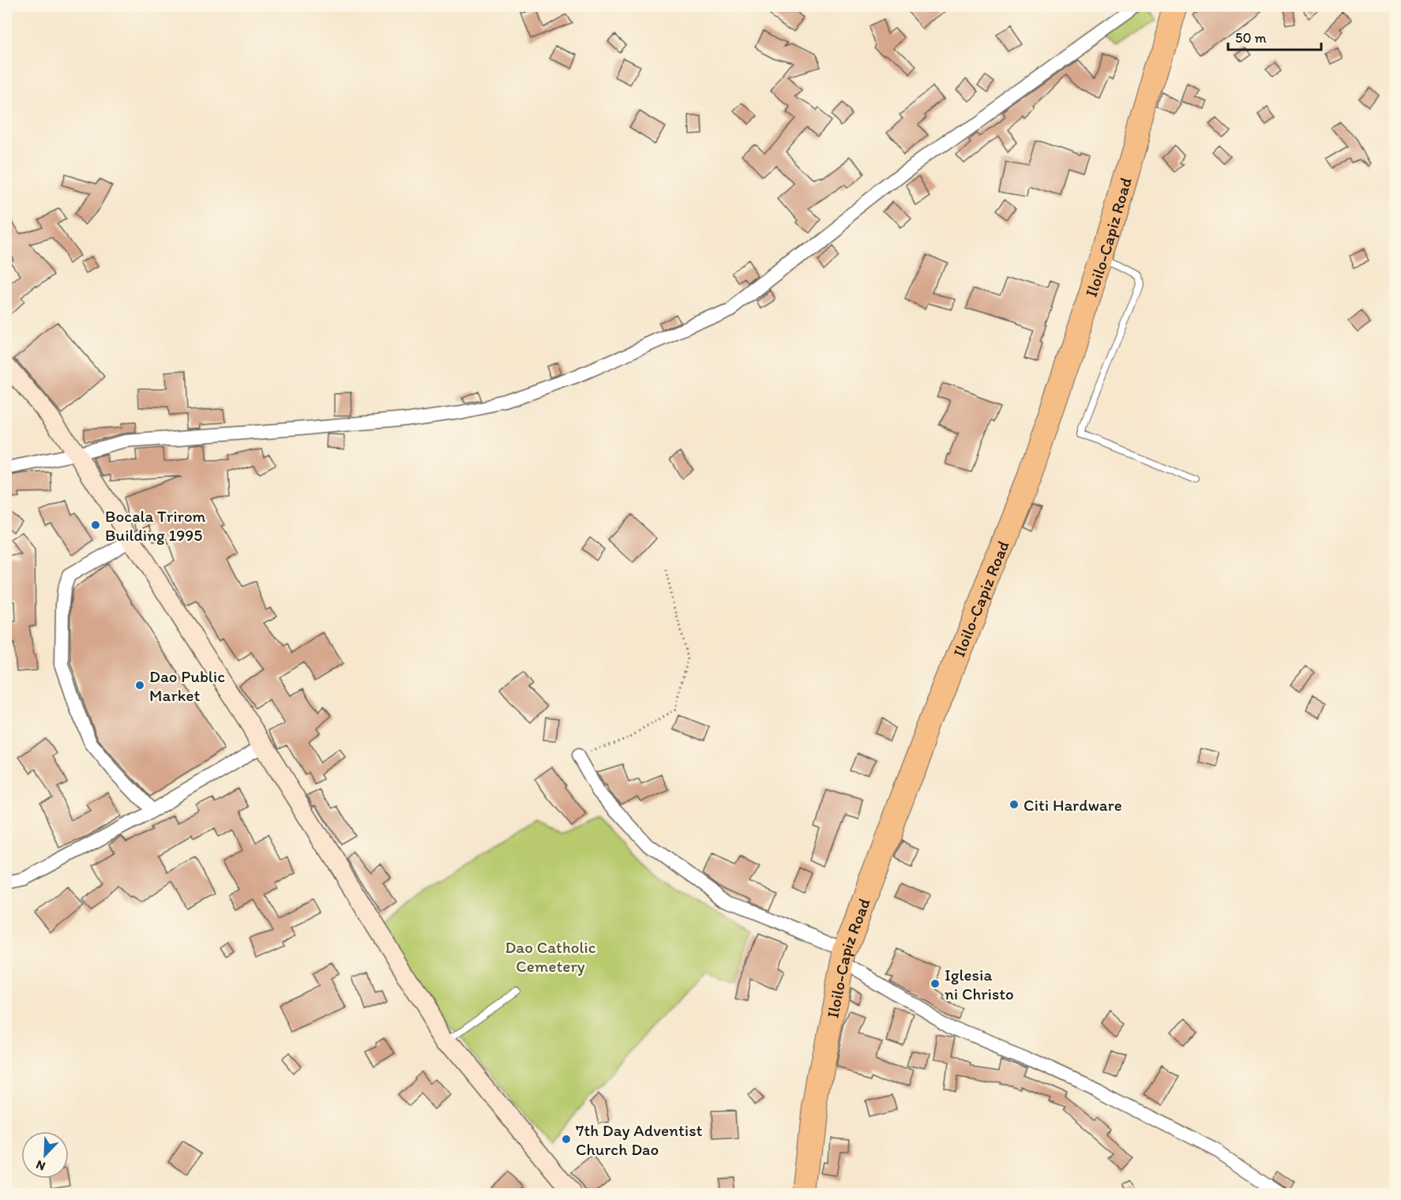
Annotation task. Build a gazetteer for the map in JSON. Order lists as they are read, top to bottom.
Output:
{
  "streets": {
    "highway": ["Iloilo-Capiz Road"]
  },
  "parks": ["Dao Catholic Cemetery"],
  "places": [
    "Bocala Trirom Building 1995",
    "Dao Public Market",
    "Citi Hardware",
    "Iglesia ni Christo",
    "7th Day Adventist Church Dao"
  ],
  "scale_bar": "50 m",
  "north": "bottom left"
}
